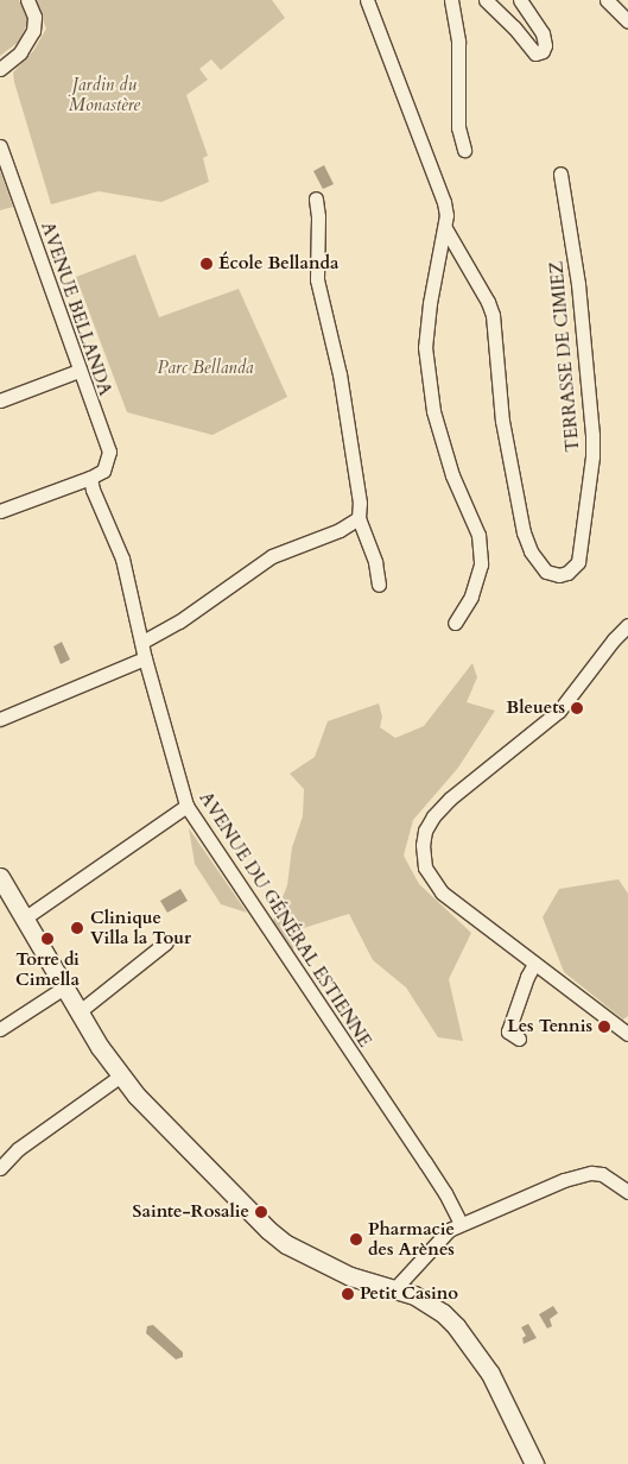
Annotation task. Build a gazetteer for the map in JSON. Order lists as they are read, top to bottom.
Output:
{
  "streets": {
    "street": ["AVENUE BELLANDA", "TERRASSE DE CIMIEZ", "AVENUE DU GÉNÉRAL ESTIENNE"]
  },
  "crossings": [
    ["AVENUE BELLANDA", "AVENUE DU GÉNÉRAL ESTIENNE"]
  ],
  "parks": ["Jardin du Monastère", "Parc Bellanda"],
  "places": [
    "École Bellanda",
    "Bleuets",
    "Clinique Villa la Tour",
    "Torre di Cimella",
    "Les Tennis",
    "Sainte-Rosalie",
    "Pharmacie des Arènes",
    "Petit Casino"
  ]
}
